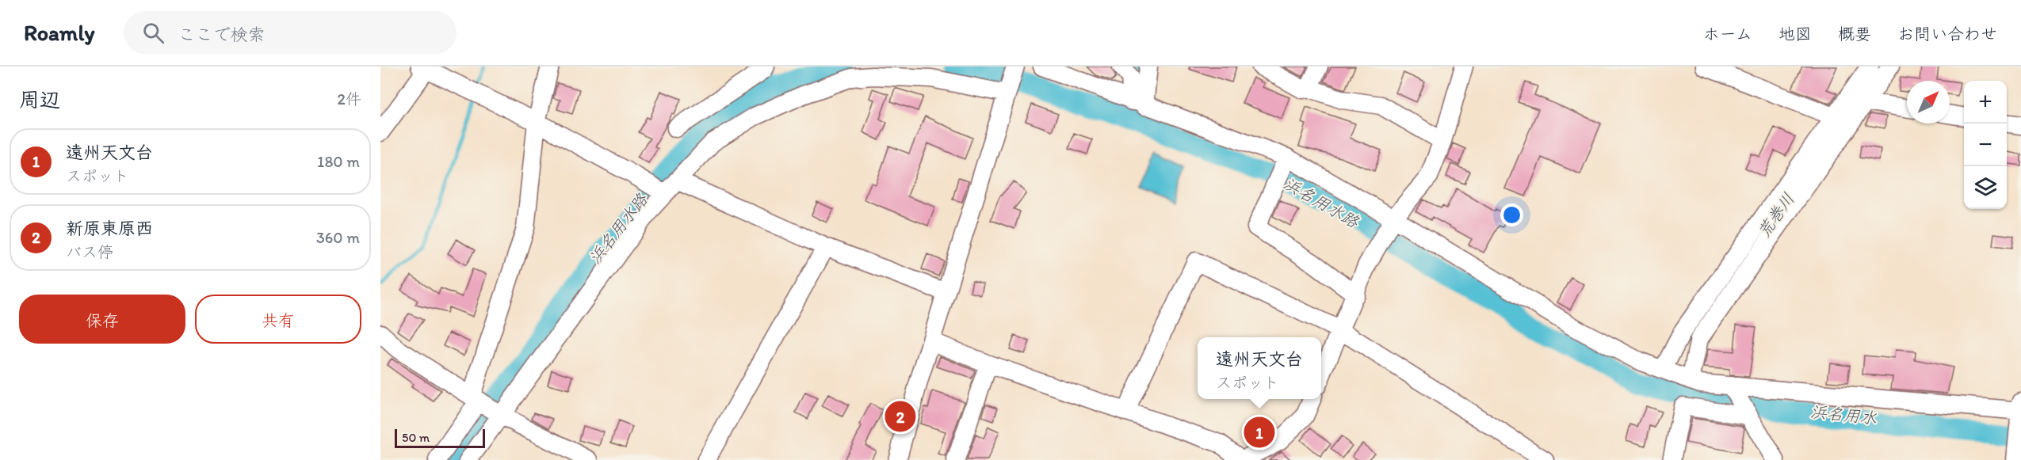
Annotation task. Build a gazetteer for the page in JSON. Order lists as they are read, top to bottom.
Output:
{
  "water": ["浜名用水路", "荒巻川", "浜名用水"],
  "scale_bar": "50 m",
  "north": "top right",
  "page": {
    "header": "Roamly",
    "search": "ここで検索",
    "nav": [
      "ホーム",
      "地図",
      "概要",
      "お問い合わせ"
    ],
    "heading": ["周辺", "2件"],
    "map_buttons": ["+", "−"],
    "list": [
      {
        "mark": "1",
        "name": "遠州天文台",
        "note": "スポット",
        "value": "180 m"
      },
      {
        "mark": "2",
        "name": "新原東原西",
        "note": "バス停",
        "value": "360 m"
      }
    ],
    "buttons": ["保存", "共有"],
    "popup": ["遠州天文台", "スポット"],
    "pins": ["2", "1"],
    "scale": "50 m"
  }
}
